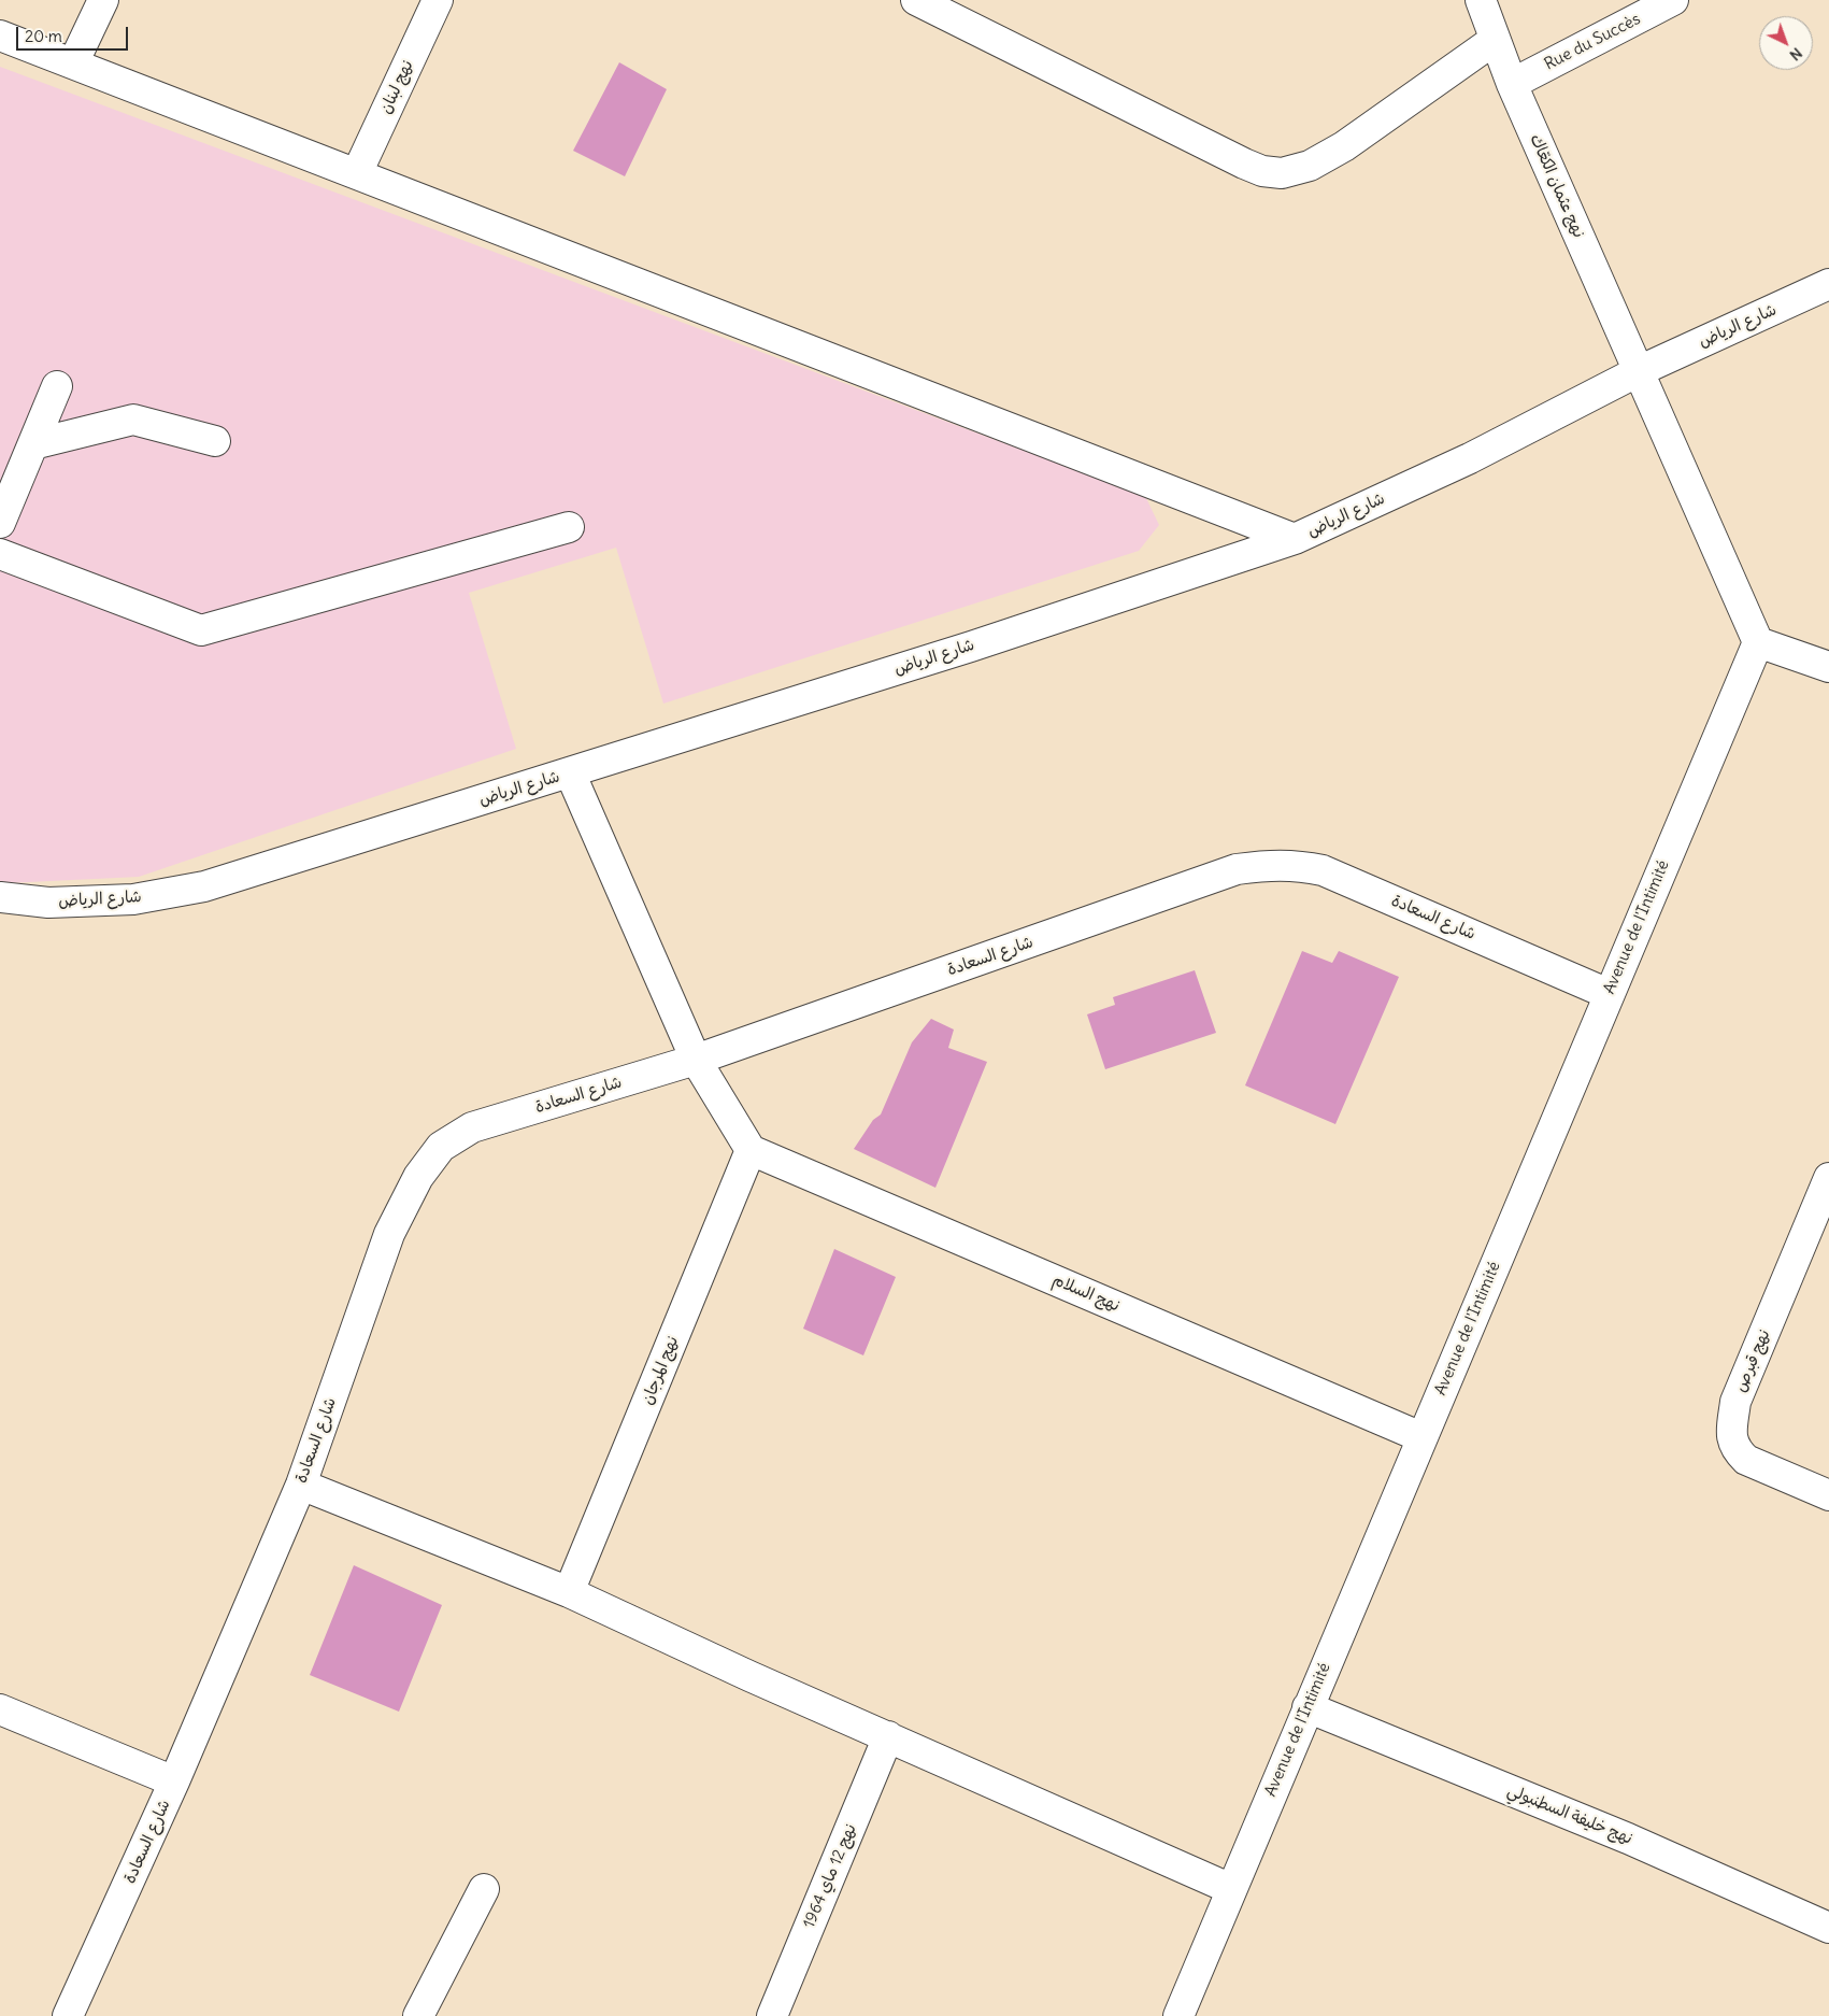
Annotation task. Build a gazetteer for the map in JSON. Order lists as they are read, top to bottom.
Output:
{
  "streets": {
    "street": [
      "Rue du Succès",
      "نهج لبنان",
      "نهج عثمان الكعّاك",
      "شارع الرياض",
      "شارع السعادة",
      "Avenue de l'Intimité",
      "نهج السلام",
      "نهج قبرص",
      "نهج المرجان",
      "نهج خليفة السطنبولي",
      "نهج 12 ماي 1964"
    ]
  },
  "crossings": [
    ["Rue du Succès", "نهج عثمان الكعّاك"],
    ["نهج عثمان الكعّاك", "شارع الرياض"],
    ["نهج عثمان الكعّاك", "Avenue de l'Intimité"],
    ["شارع السعادة", "Avenue de l'Intimité"],
    ["Avenue de l'Intimité", "نهج السلام"],
    ["Avenue de l'Intimité", "نهج خليفة السطنبولي"],
    ["نهج السلام", "نهج المرجان"]
  ],
  "scale_bar": "20 m",
  "north": "bottom right"
}
